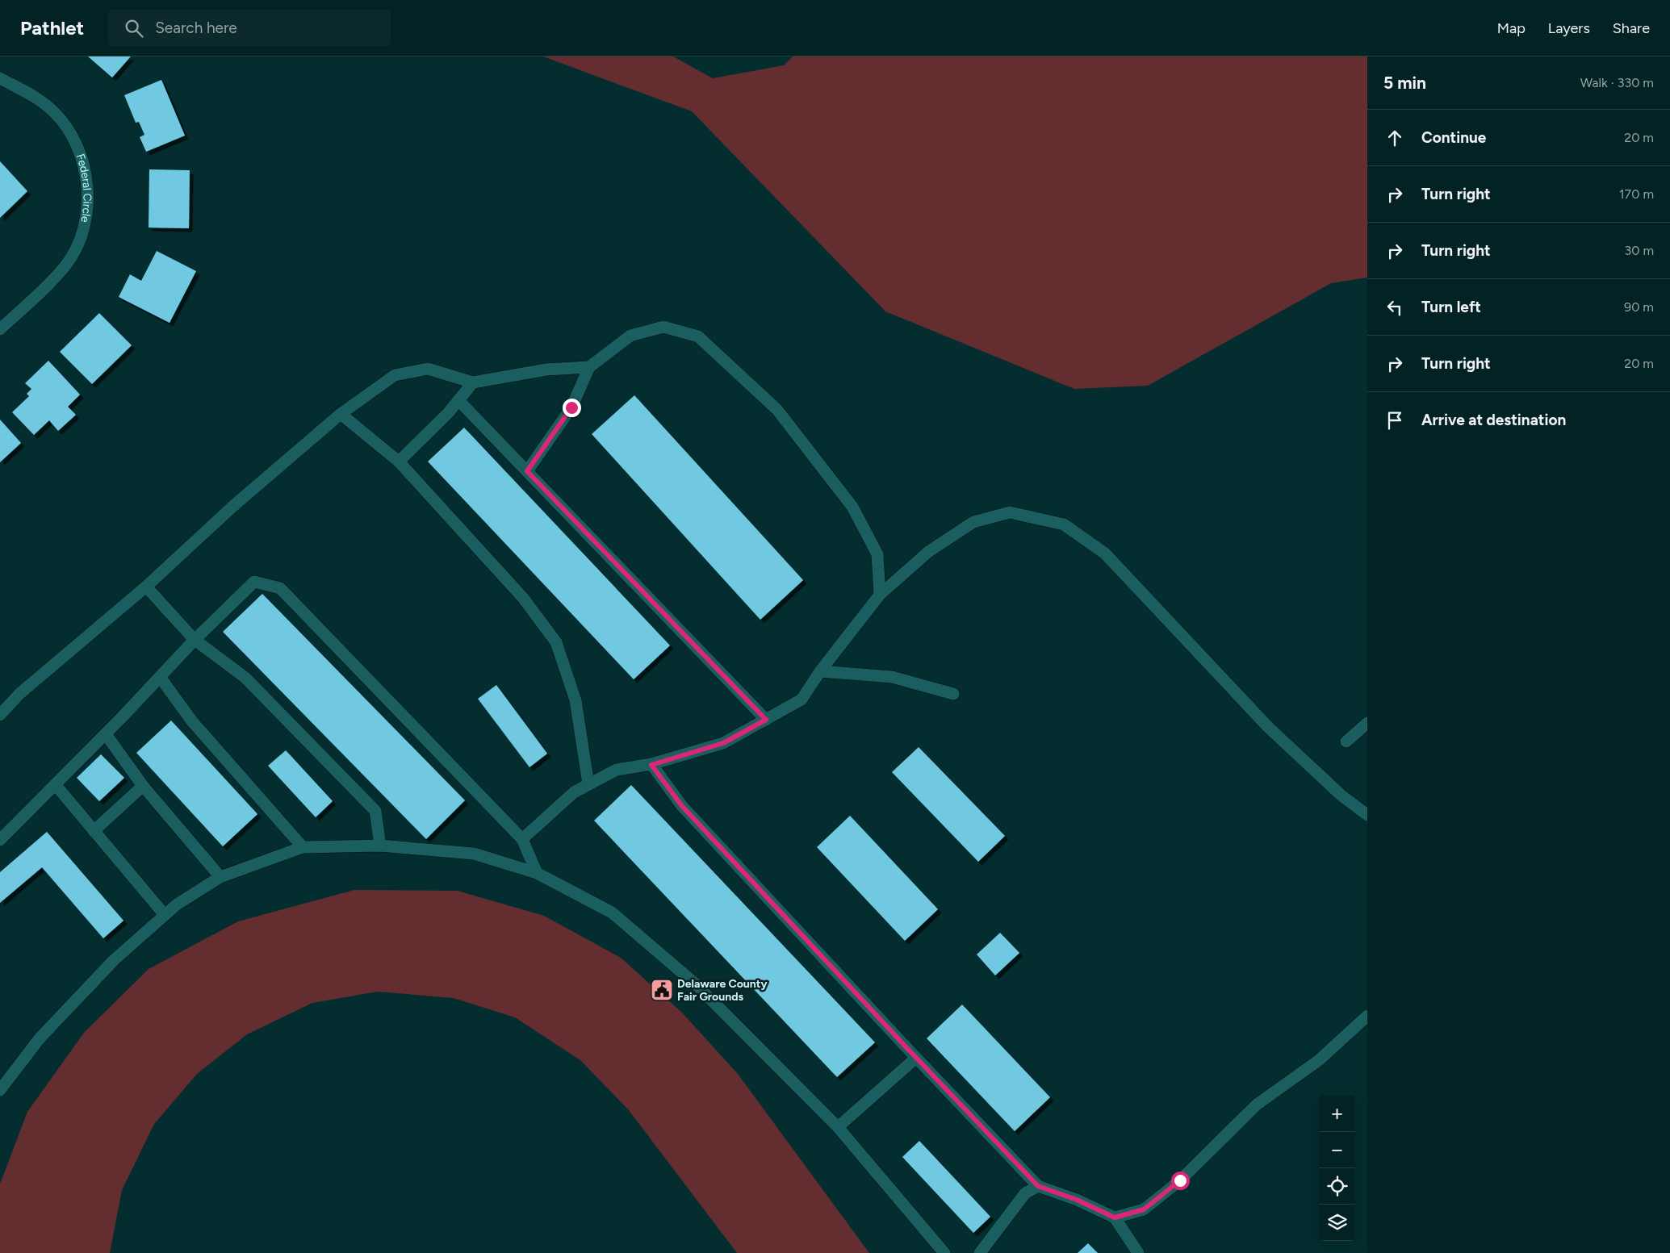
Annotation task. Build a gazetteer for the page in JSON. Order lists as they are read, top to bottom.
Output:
{
  "streets": {
    "street": ["Federal Circle"]
  },
  "places": {
    "public building": ["Delaware County Fair Grounds"]
  },
  "page": {
    "header": "Pathlet",
    "search": "Search here",
    "nav": ["Map", "Layers", "Share"],
    "heading": ["5 min", "Walk · 330 m"],
    "list": [
      ["Continue", "20 m"],
      ["Turn right", "170 m"],
      ["Turn right", "30 m"],
      ["Turn left", "90 m"],
      ["Turn right", "20 m"],
      "Arrive at destination"
    ],
    "map_buttons": ["+", "−"]
  }
}
